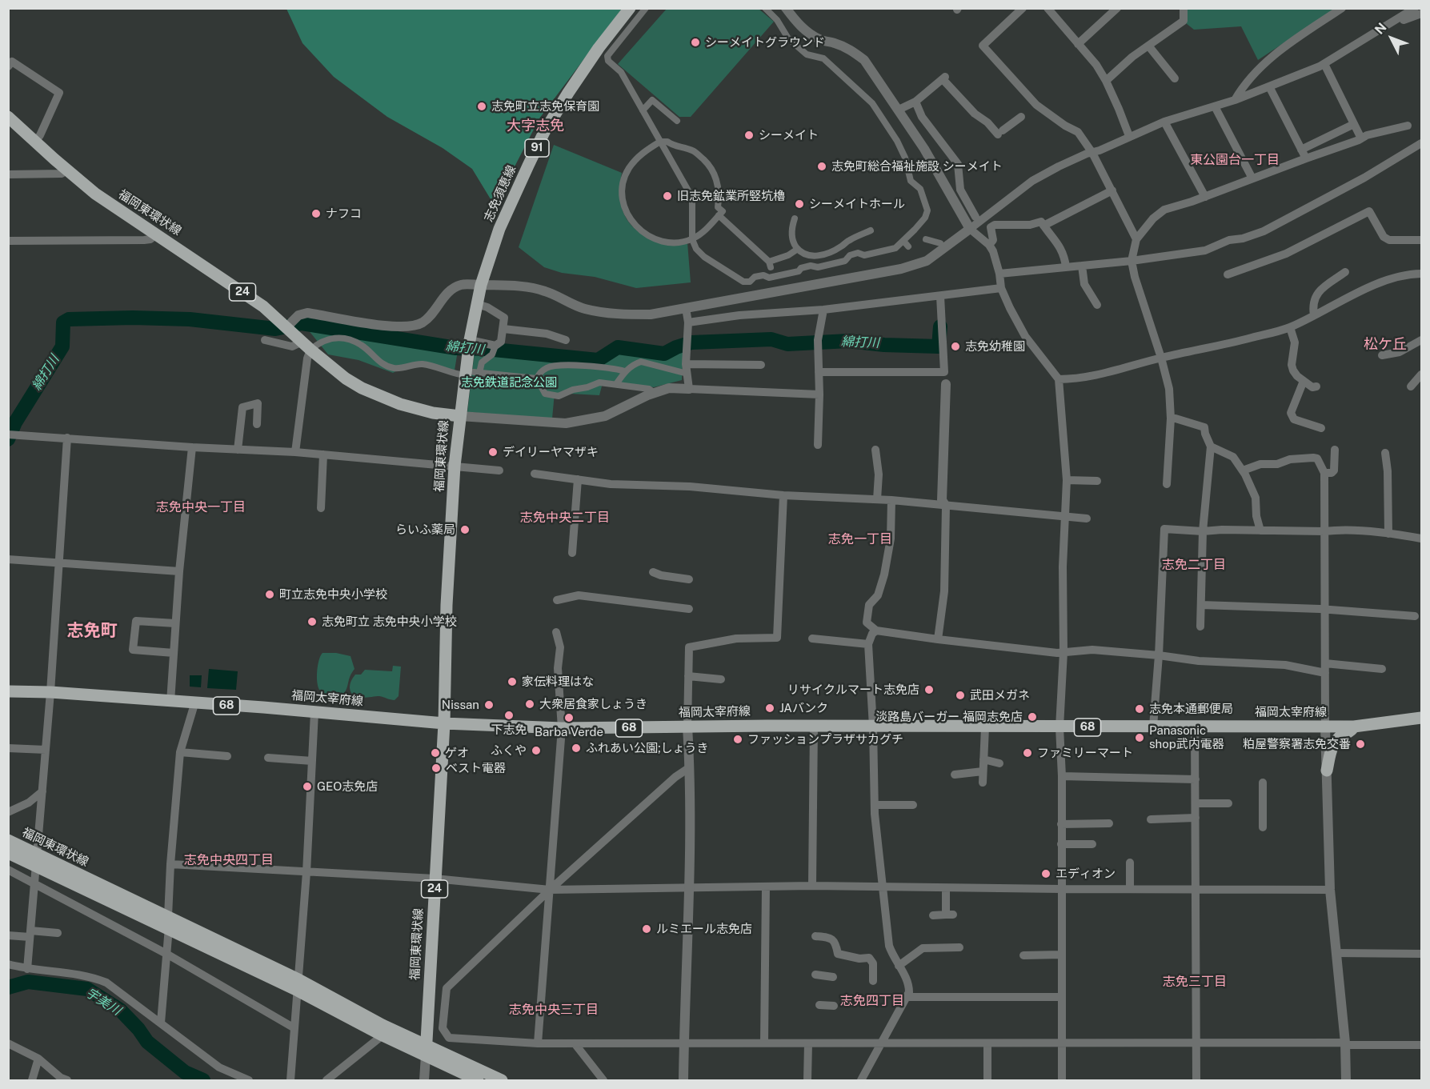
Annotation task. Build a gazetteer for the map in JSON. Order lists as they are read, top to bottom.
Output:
{
  "streets": {
    "main road": [
      "91",
      "志免須恵線",
      "福岡東環状線",
      "24",
      "福岡太宰府線",
      "68"
    ]
  },
  "crossings": [
    ["志免須恵線", "福岡東環状線"],
    ["福岡東環状線", "福岡太宰府線"]
  ],
  "districts": [
    "大字志免",
    "東公園台一丁目",
    "松ケ丘",
    "志免中央一丁目",
    "志免中央二丁目",
    "志免一丁目",
    "志免二丁目",
    "志免町",
    "志免中央四丁目",
    "志免三丁目",
    "志免四丁目",
    "志免中央三丁目"
  ],
  "water": ["綿打川", "宇美川"],
  "parks": ["志免鉄道記念公園"],
  "places": [
    "シーメイトグラウンド",
    "志免町立志免保育園",
    "シーメイト",
    "志免町総合福祉施設 シーメイト",
    "旧志免鉱業所竪坑櫓",
    "シーメイトホール",
    "ナフコ",
    "志免幼稚園",
    "デイリーヤマザキ",
    "らいふ薬局",
    "町立志免中央小学校",
    "志免町立 志免中央小学校",
    "家伝料理はな",
    "リサイクルマート志免店",
    "武田メガネ",
    "大衆居食家しょうき",
    "Nissan",
    "JAバンク",
    "志免本通郵便局",
    "下志免",
    "淡路島バーガー 福岡志免店",
    "Barba Verde",
    "Panasonic shop武内電器",
    "ファッションプラザサカグチ",
    "粕屋警察署志免交番",
    "ふれあい公園;しょうき",
    "ふくや",
    "ゲオ",
    "ファミリーマート",
    "ベスト電器",
    "GEO志免店",
    "エディオン",
    "ルミエール志免店"
  ],
  "north": "top left"
}
